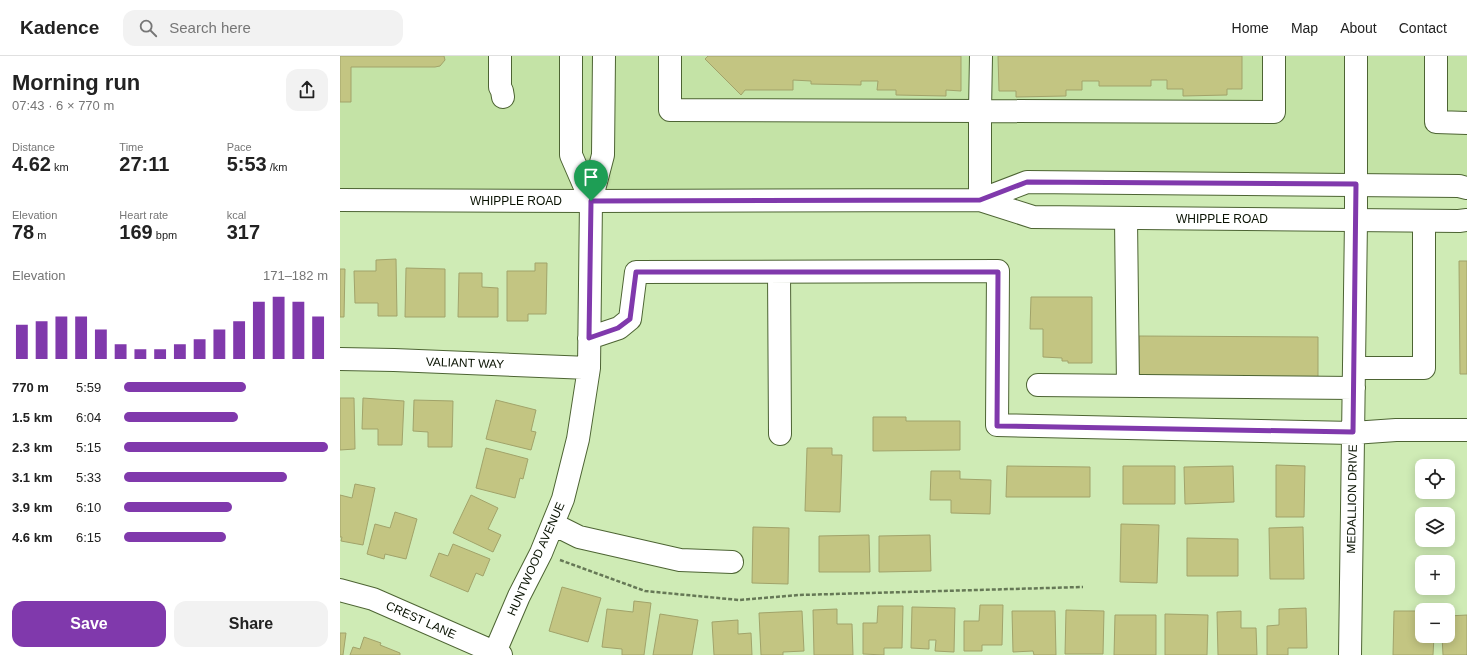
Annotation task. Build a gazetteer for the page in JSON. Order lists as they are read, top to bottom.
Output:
{
  "streets": {
    "street": [
      "WHIPPLE ROAD",
      "VALIANT WAY",
      "MEDALLION DRIVE",
      "HUNTWOOD AVENUE",
      "CREST LANE"
    ]
  },
  "crossings": [
    ["WHIPPLE ROAD", "MEDALLION DRIVE"],
    ["WHIPPLE ROAD", "HUNTWOOD AVENUE"],
    ["VALIANT WAY", "HUNTWOOD AVENUE"],
    ["HUNTWOOD AVENUE", "CREST LANE"]
  ],
  "page": {
    "header": "Kadence",
    "search": "Search here",
    "nav": [
      "Home",
      "Map",
      "About",
      "Contact"
    ],
    "heading": ["Morning run", "07:43 · 6 × 770 m"],
    "stats": [
      ["Distance", "4.62 km"],
      ["Time", "27:11"],
      ["Pace", "5:53 /km"],
      ["Elevation", "78 m"],
      ["Heart rate", "169 bpm"],
      ["kcal", "317"]
    ],
    "chart": ["Elevation", "171–182 m"],
    "list": [
      {
        "name": "770 m",
        "note": "5:59"
      },
      {
        "name": "1.5 km",
        "note": "6:04"
      },
      {
        "name": "2.3 km",
        "note": "5:15"
      },
      {
        "name": "3.1 km",
        "note": "5:33"
      },
      {
        "name": "3.9 km",
        "note": "6:10"
      },
      {
        "name": "4.6 km",
        "note": "6:15"
      }
    ],
    "map_buttons": ["+", "−"],
    "buttons": ["Save", "Share"]
  }
}
